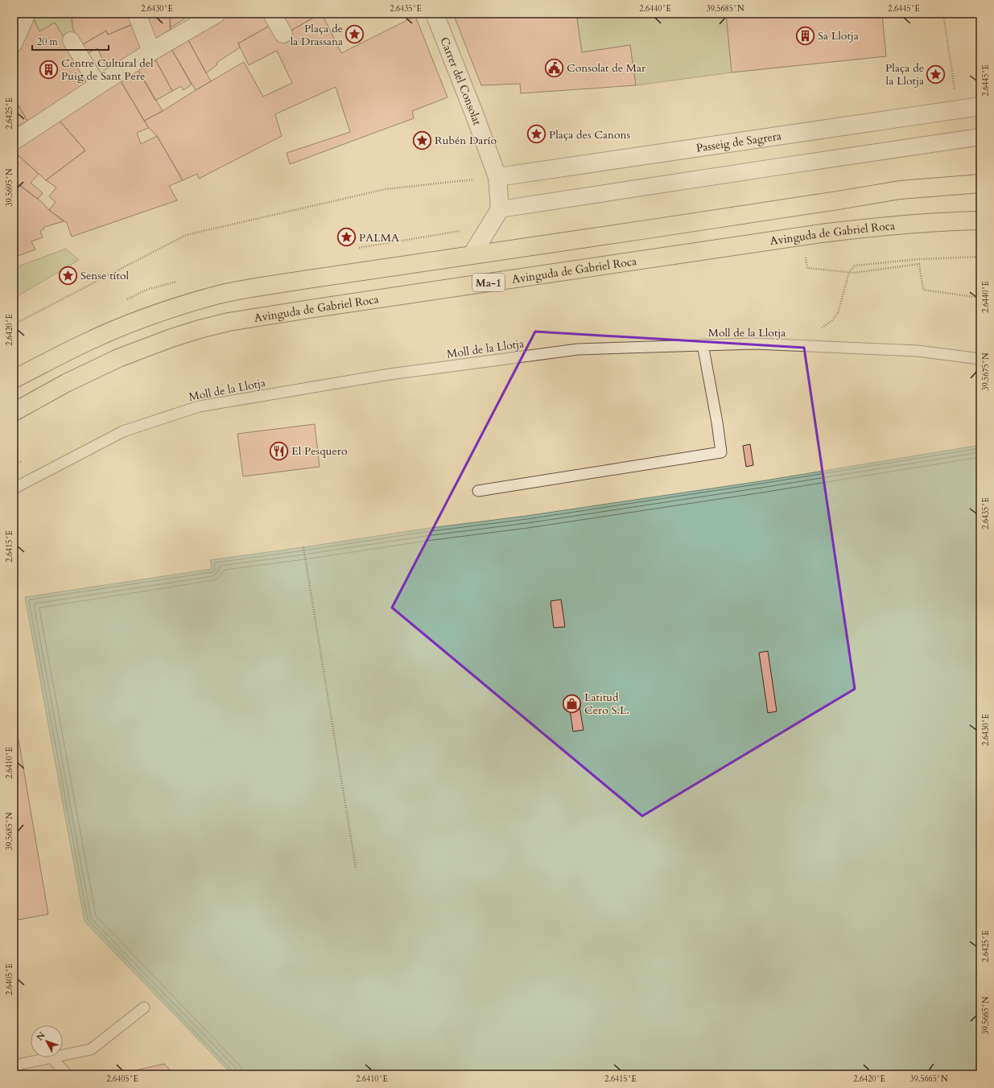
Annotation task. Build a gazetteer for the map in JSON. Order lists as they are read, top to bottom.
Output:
{
  "streets": {
    "highway": ["Avinguda de Gabriel Roca", "Ma-1"],
    "street": ["Carrer del Consolat", "Passeig de Sagrera"],
    "lane": ["Moll de la Llotja"]
  },
  "crossings": [
    ["Carrer del Consolat", "Passeig de Sagrera"]
  ],
  "places": {
    "place": [
      "Plaça de la Drassana",
      "Plaça de la Llotja",
      "Plaça des Canons",
      "Rubén Darío",
      "PALMA",
      "Sense títol"
    ],
    "building": ["Sa Llotja", "Centre Cultural del Puig de Sant Pere"],
    "public building": ["Consolat de Mar"],
    "restaurant": ["El Pesquero"],
    "shop": ["Latitud Cero S.L."]
  },
  "scale_bar": "20 m",
  "north": "top left",
  "coordinates": [
    "2.6430°E",
    "2.6435°E",
    "2.6440°E",
    "39.5685°N",
    "2.6445°E",
    "2.6425°E",
    "39.5695°N",
    "2.6420°E",
    "39.5675°N",
    "2.6415°E",
    "2.6410°E",
    "2.6405°E",
    "39.5665°N"
  ]
}
